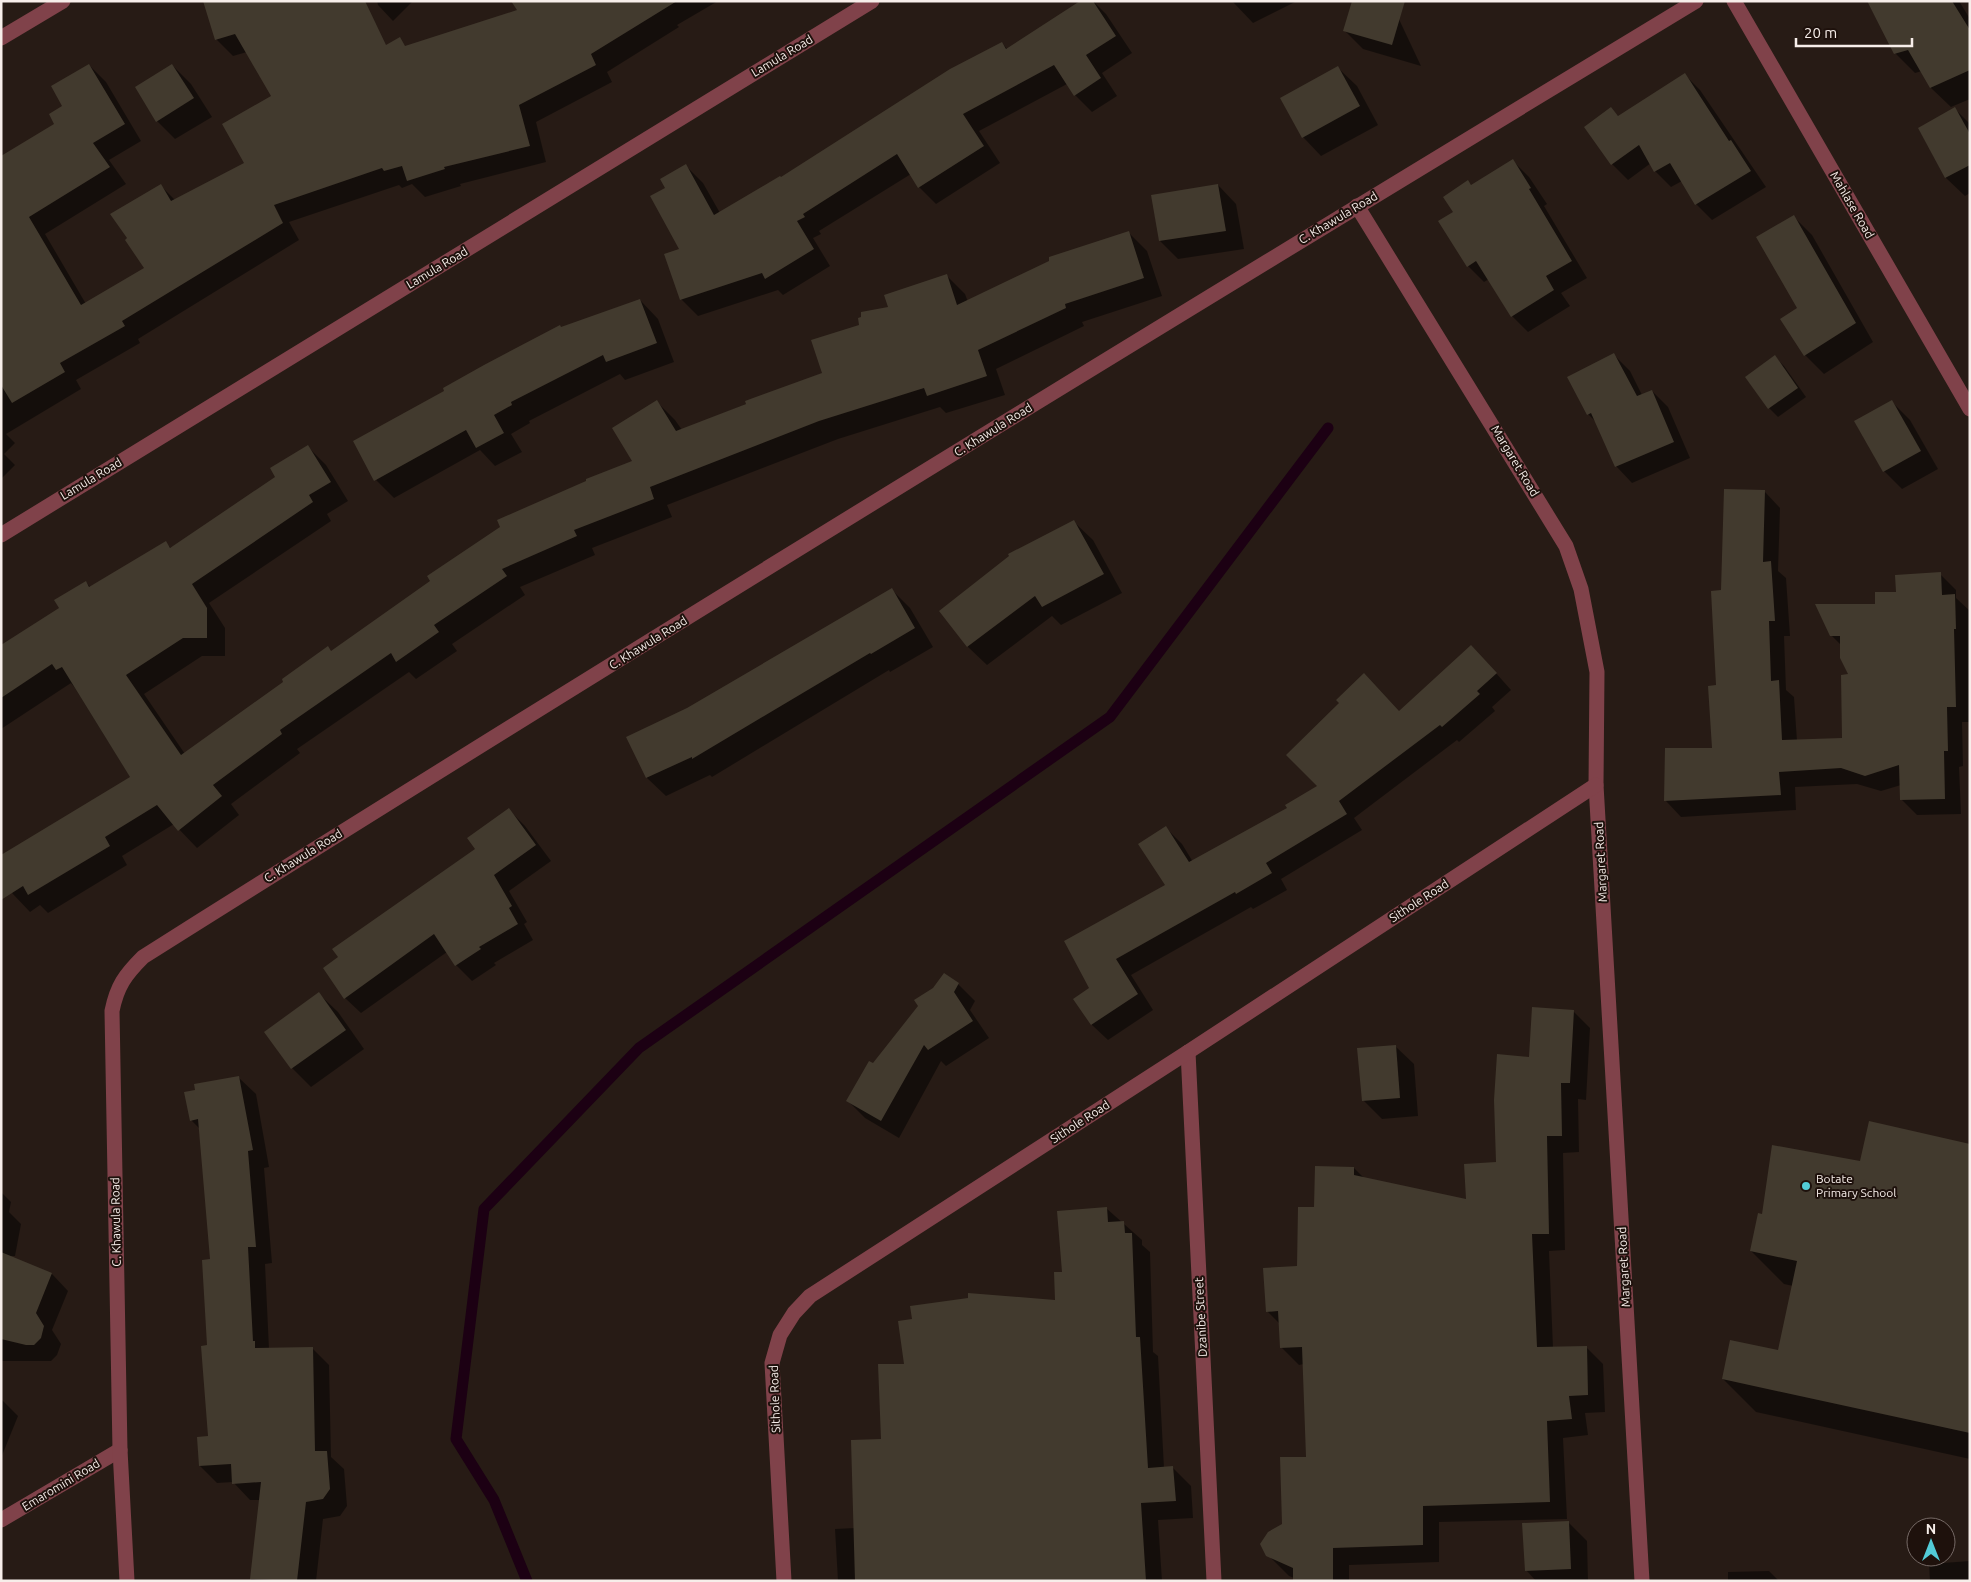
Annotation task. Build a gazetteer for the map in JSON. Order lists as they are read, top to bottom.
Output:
{
  "streets": {
    "street": [
      "Lamula Road",
      "Mahlase Road",
      "C. Khawula Road",
      "Margaret Road",
      "Sithole Road",
      "Dzanibe Street",
      "Emaromini Road"
    ]
  },
  "crossings": [
    ["C. Khawula Road", "Margaret Road"],
    ["C. Khawula Road", "Emaromini Road"],
    ["Margaret Road", "Sithole Road"],
    ["Sithole Road", "Dzanibe Street"]
  ],
  "places": ["Botate Primary School"],
  "scale_bar": "20 m",
  "north": "top"
}
